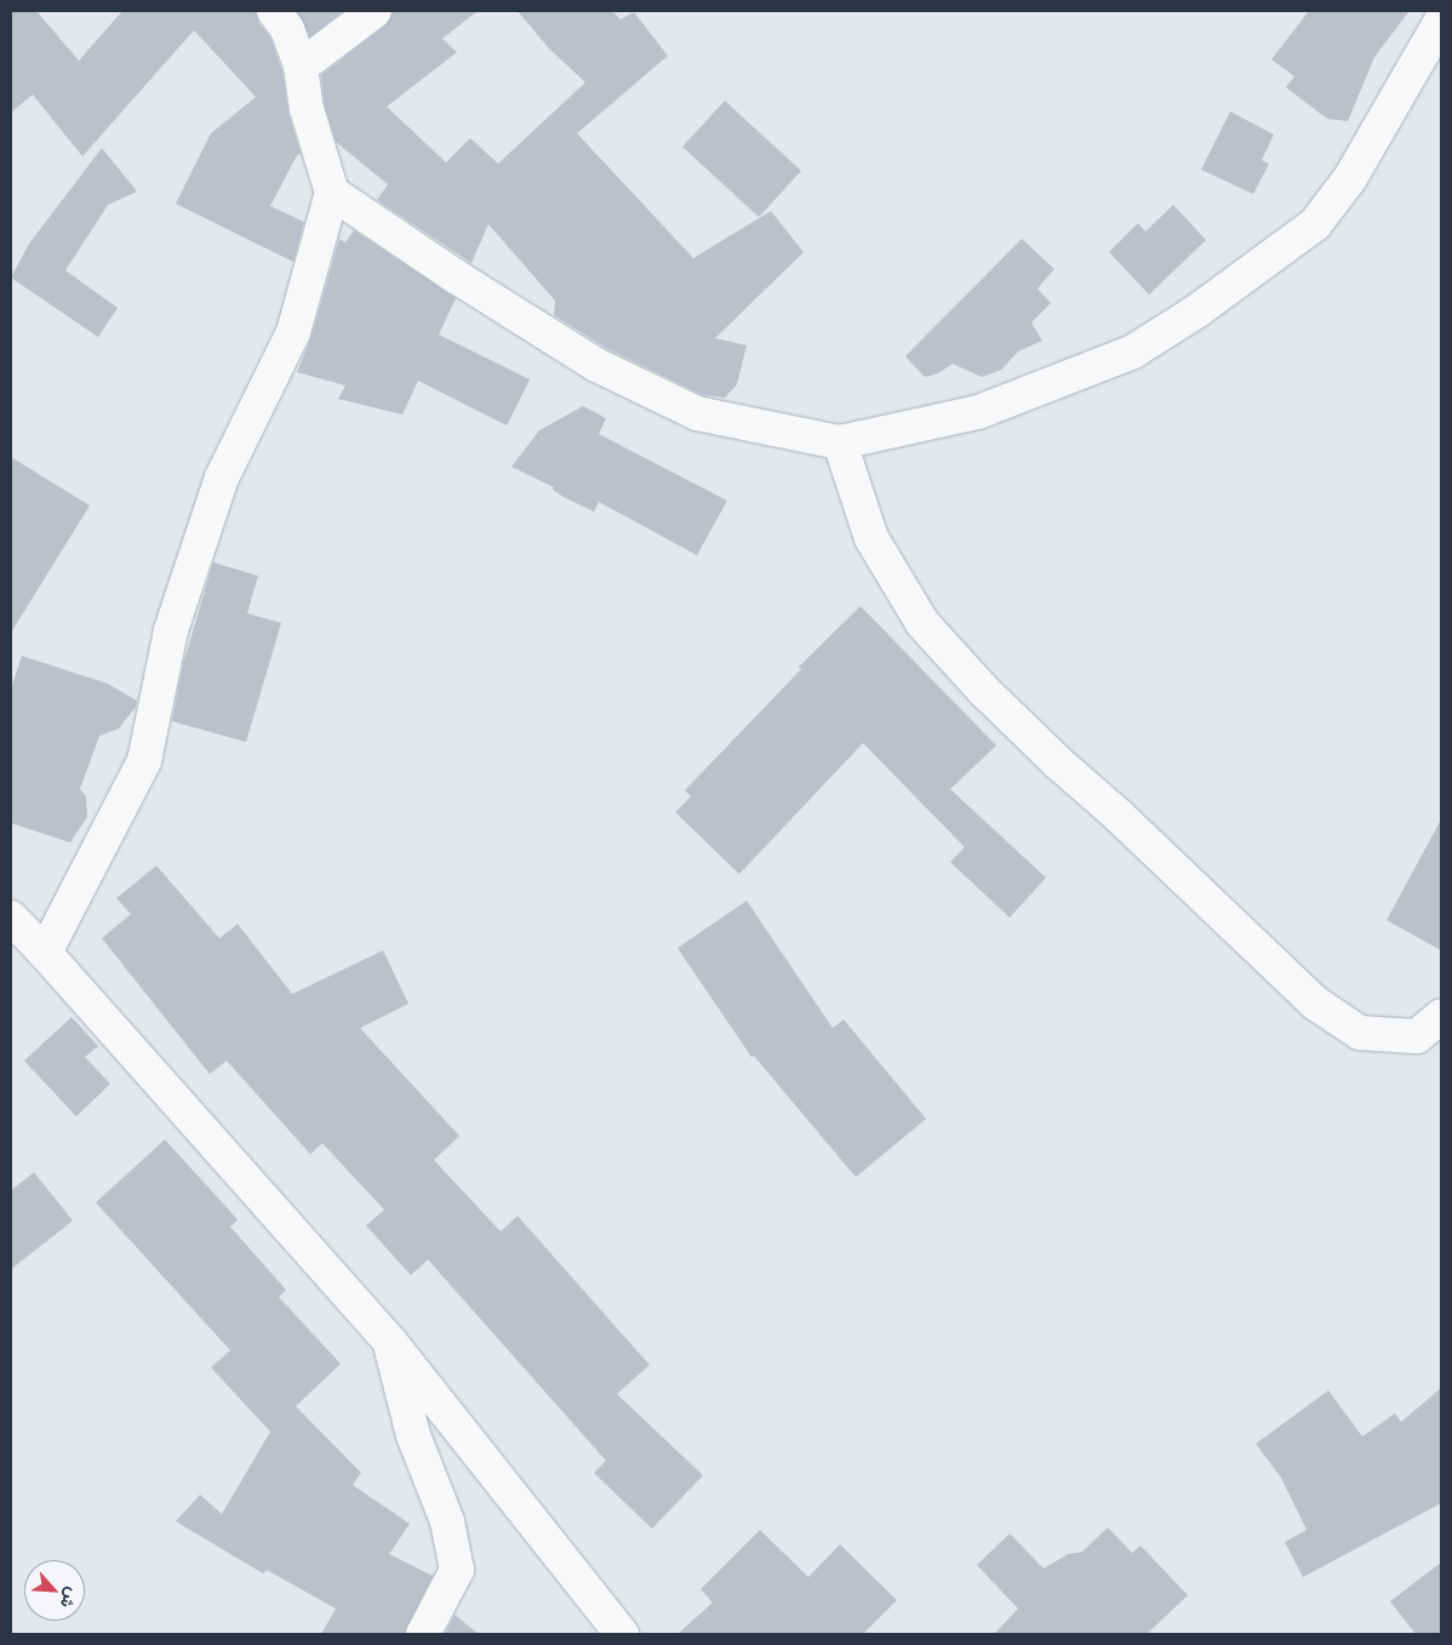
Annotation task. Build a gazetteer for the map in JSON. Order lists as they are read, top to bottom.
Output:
{
  "north": "bottom right"
}
